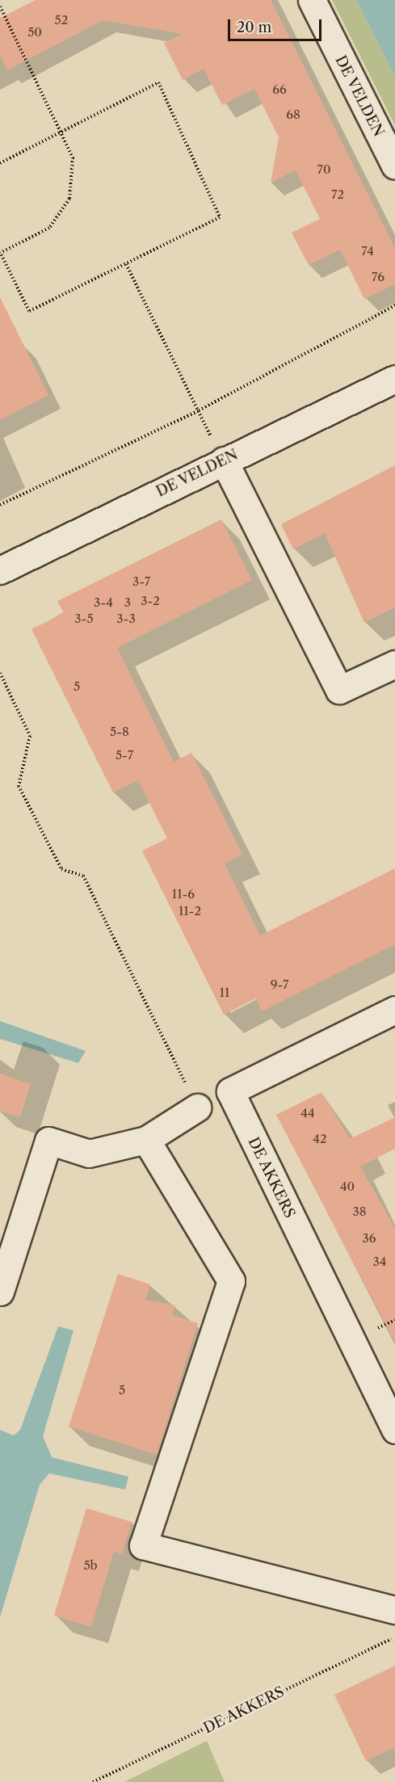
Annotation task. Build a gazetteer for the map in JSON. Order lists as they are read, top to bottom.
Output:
{
  "streets": {
    "street": ["DE VELDEN", "DE AKKERS"]
  },
  "house_numbers": [
    "52",
    "50",
    "66",
    "68",
    "70",
    "72",
    "74",
    "76",
    "3-7",
    "3-2",
    "3-4",
    "3",
    "3-5",
    "3-3",
    "5",
    "5-8",
    "5-7",
    "11-6",
    "11-2",
    "9-7",
    "11",
    "44",
    "42",
    "40",
    "38",
    "36",
    "34",
    "5",
    "5b"
  ],
  "scale_bar": "20 m"
}
